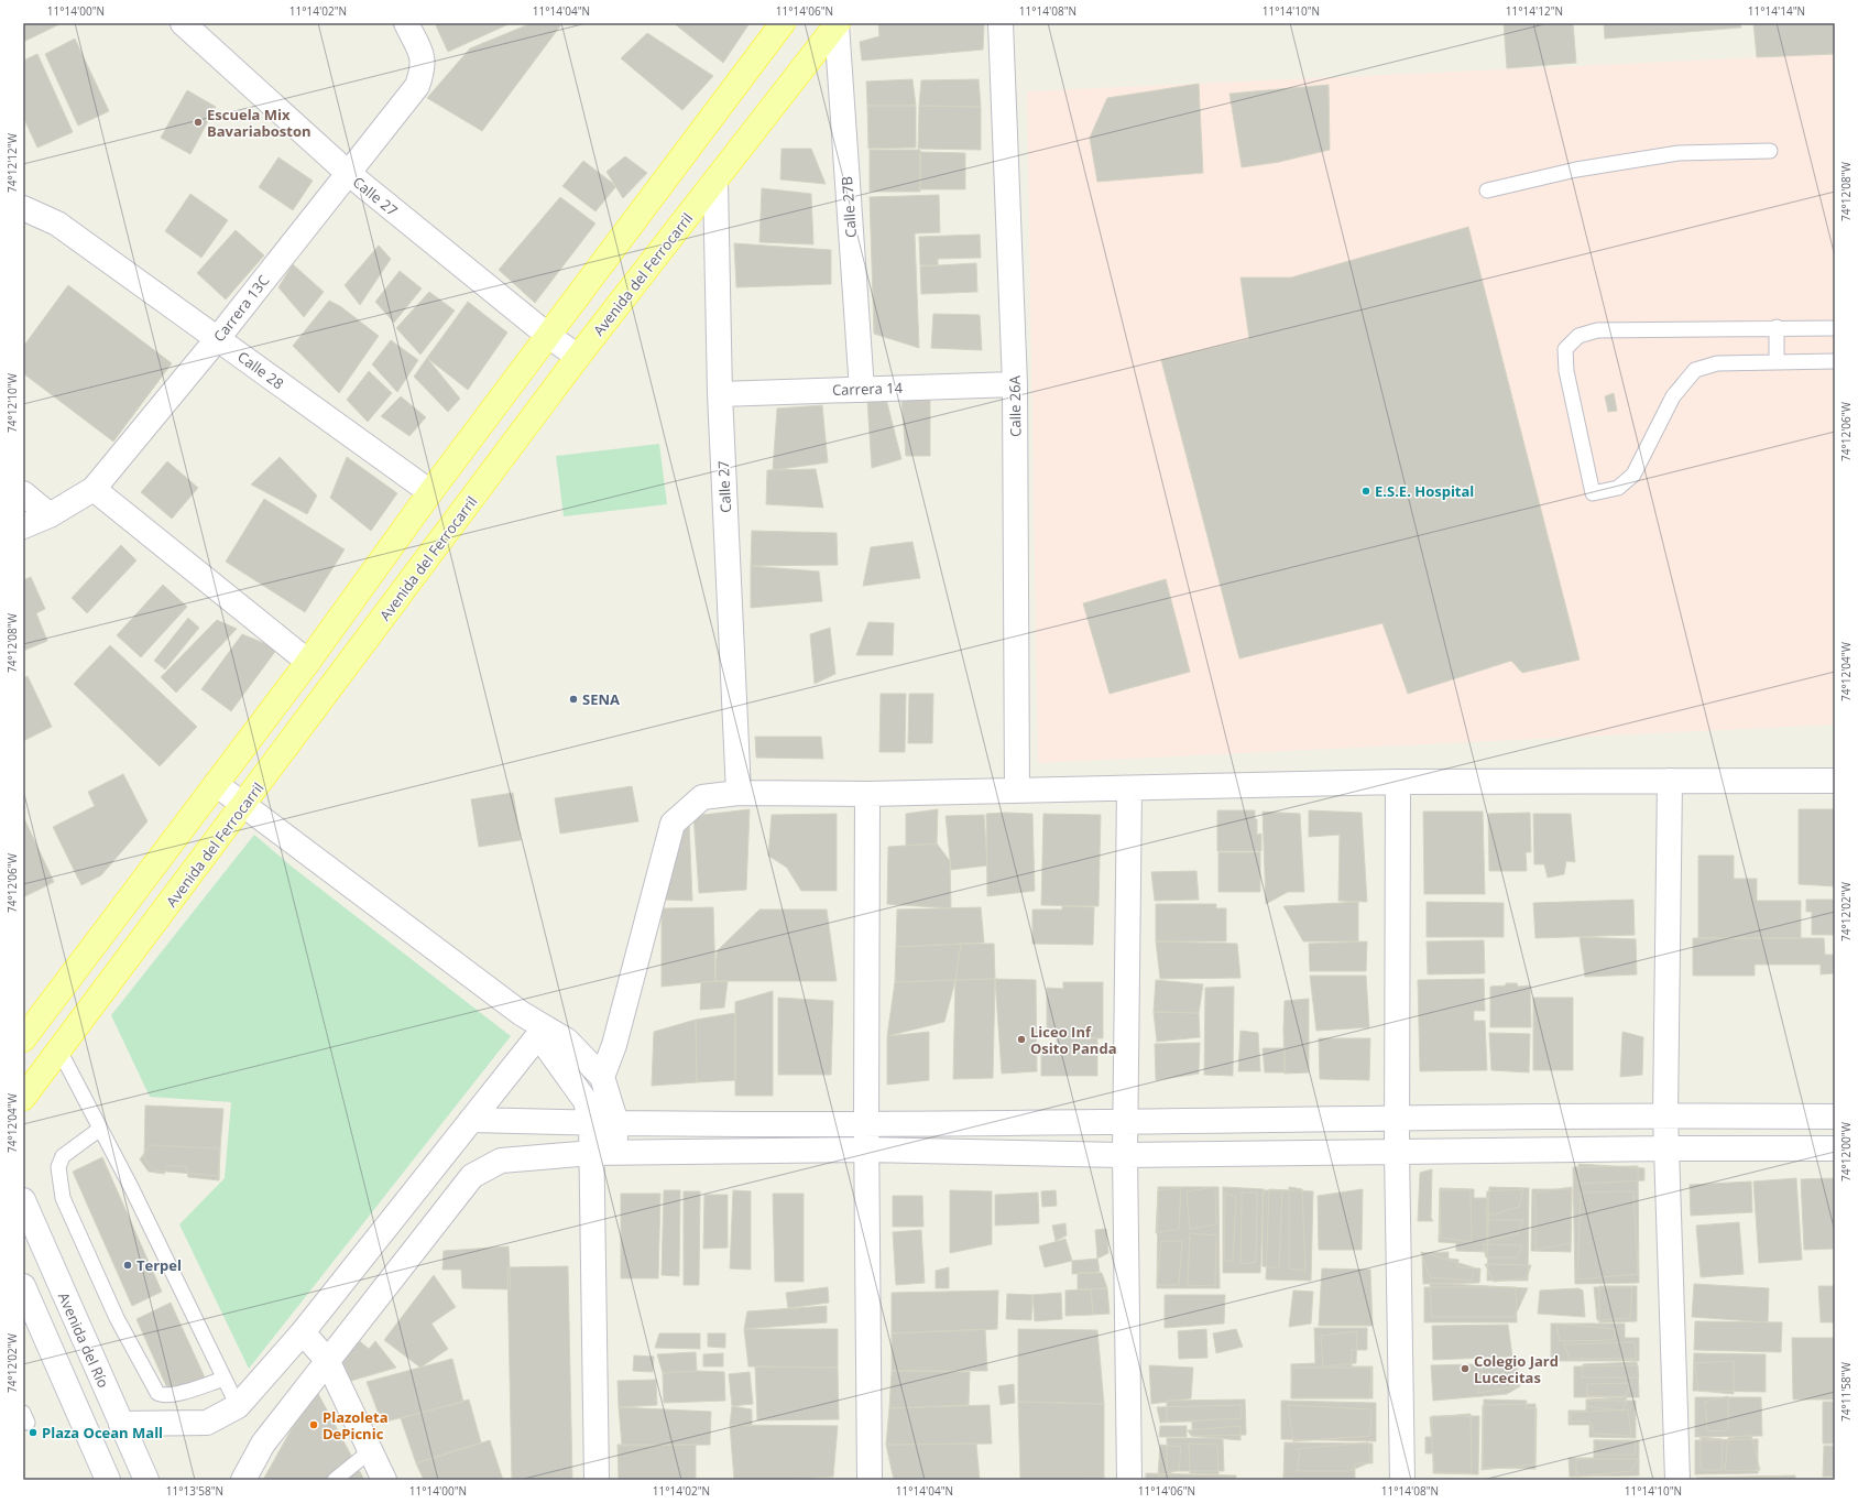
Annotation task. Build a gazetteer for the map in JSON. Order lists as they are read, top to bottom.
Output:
{
  "streets": {
    "main road": ["Avenida del Ferrocarril"],
    "street": [
      "Calle 27",
      "Calle 27B",
      "Carrera 13C",
      "Calle 28",
      "Carrera 14",
      "Calle 26A",
      "Avenida del Río"
    ]
  },
  "crossings": [
    ["Calle 27", "Avenida del Ferrocarril"],
    ["Calle 27", "Carrera 13C"],
    ["Calle 27", "Carrera 14"],
    ["Calle 27B", "Avenida del Ferrocarril"],
    ["Calle 27B", "Carrera 14"],
    ["Carrera 13C", "Calle 28"],
    ["Carrera 14", "Calle 26A"]
  ],
  "places": [
    "Escuela Mix Bavariaboston",
    "E.S.E. Hospital",
    "SENA",
    "Liceo Inf Osito Panda",
    "Terpel",
    "Colegio Jard Lucecitas",
    "Plazoleta DePicnic",
    "Plaza Ocean Mall"
  ],
  "coordinates": [
    "11°14'00\"N",
    "11°14'02\"N",
    "11°14'04\"N",
    "11°14'06\"N",
    "11°14'08\"N",
    "11°14'10\"N",
    "11°14'12\"N",
    "11°14'14\"N",
    "74°12'12\"W",
    "74°12'08\"W",
    "74°12'10\"W",
    "74°12'06\"W",
    "74°12'04\"W",
    "74°12'02\"W",
    "74°12'00\"W",
    "74°11'58\"W",
    "11°13'58\"N"
  ]
}
